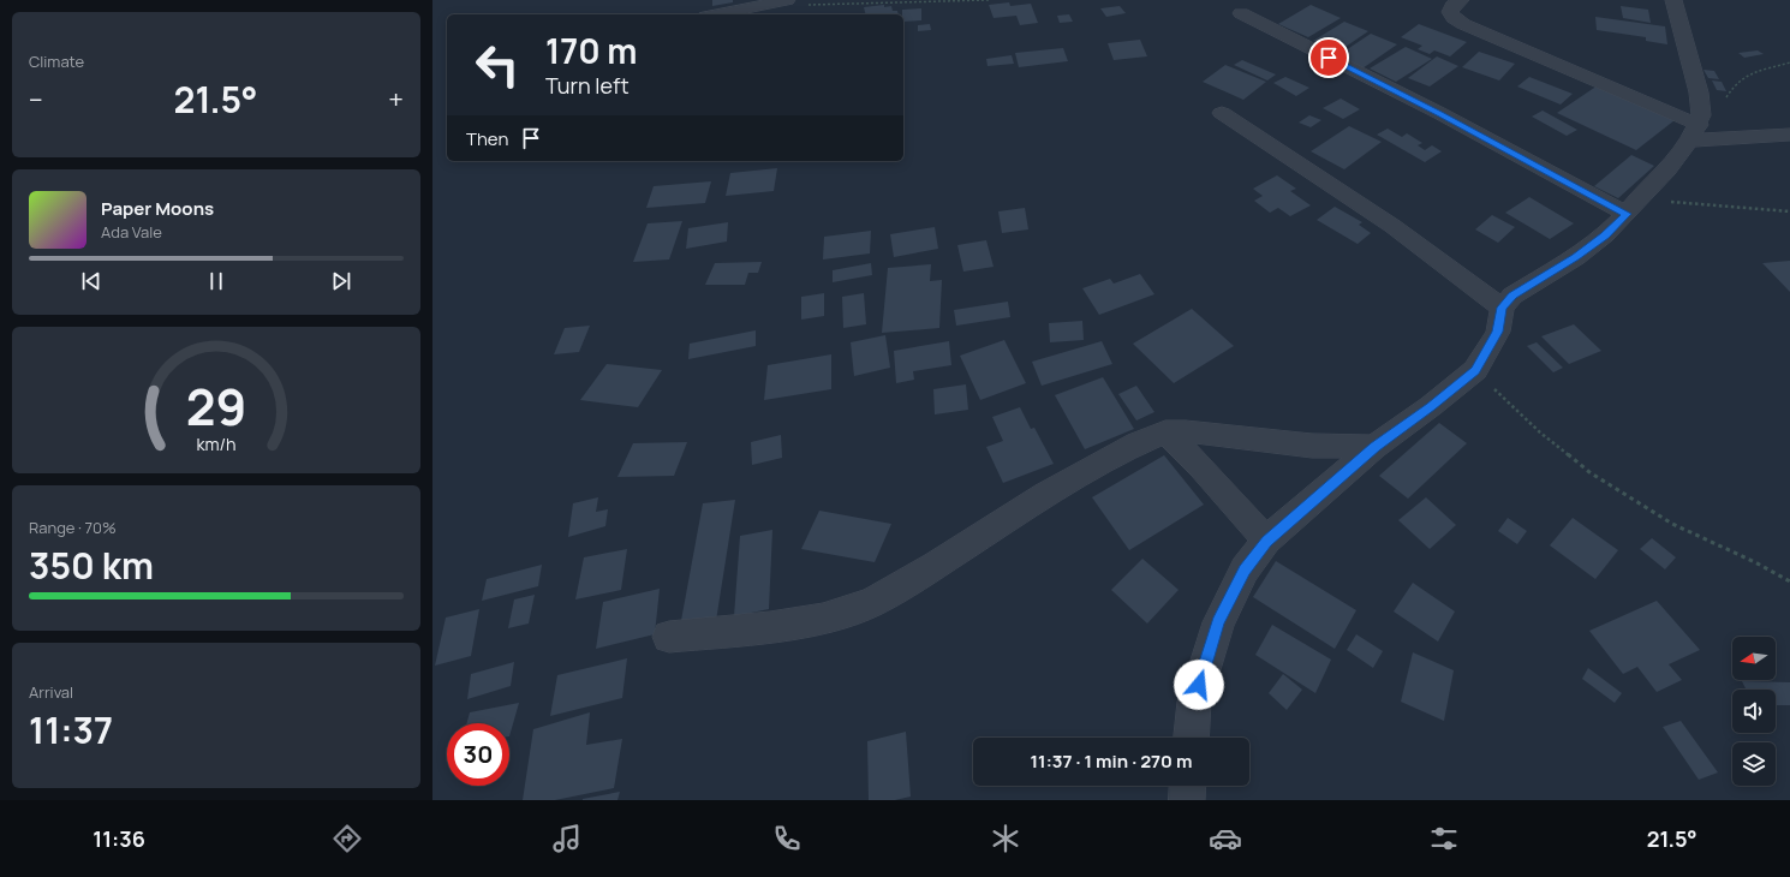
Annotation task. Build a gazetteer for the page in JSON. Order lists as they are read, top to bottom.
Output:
{
  "north": "left",
  "page": {
    "tile": [
      "Climate",
      ["Range · 70%", "350 km"],
      ["Arrival", "11:37"]
    ],
    "turn": ["170 m", "Turn left"],
    "heat": ["−", "21.5°", "+"],
    "then": "Then",
    "song": ["Paper Moons", "Ada Vale"],
    "limit": "30",
    "trip": "11:37 · 1 min · 270 m",
    "tabs": ["11:36", "21.5°"],
    "gauge": ["29", "km/h"]
  }
}
